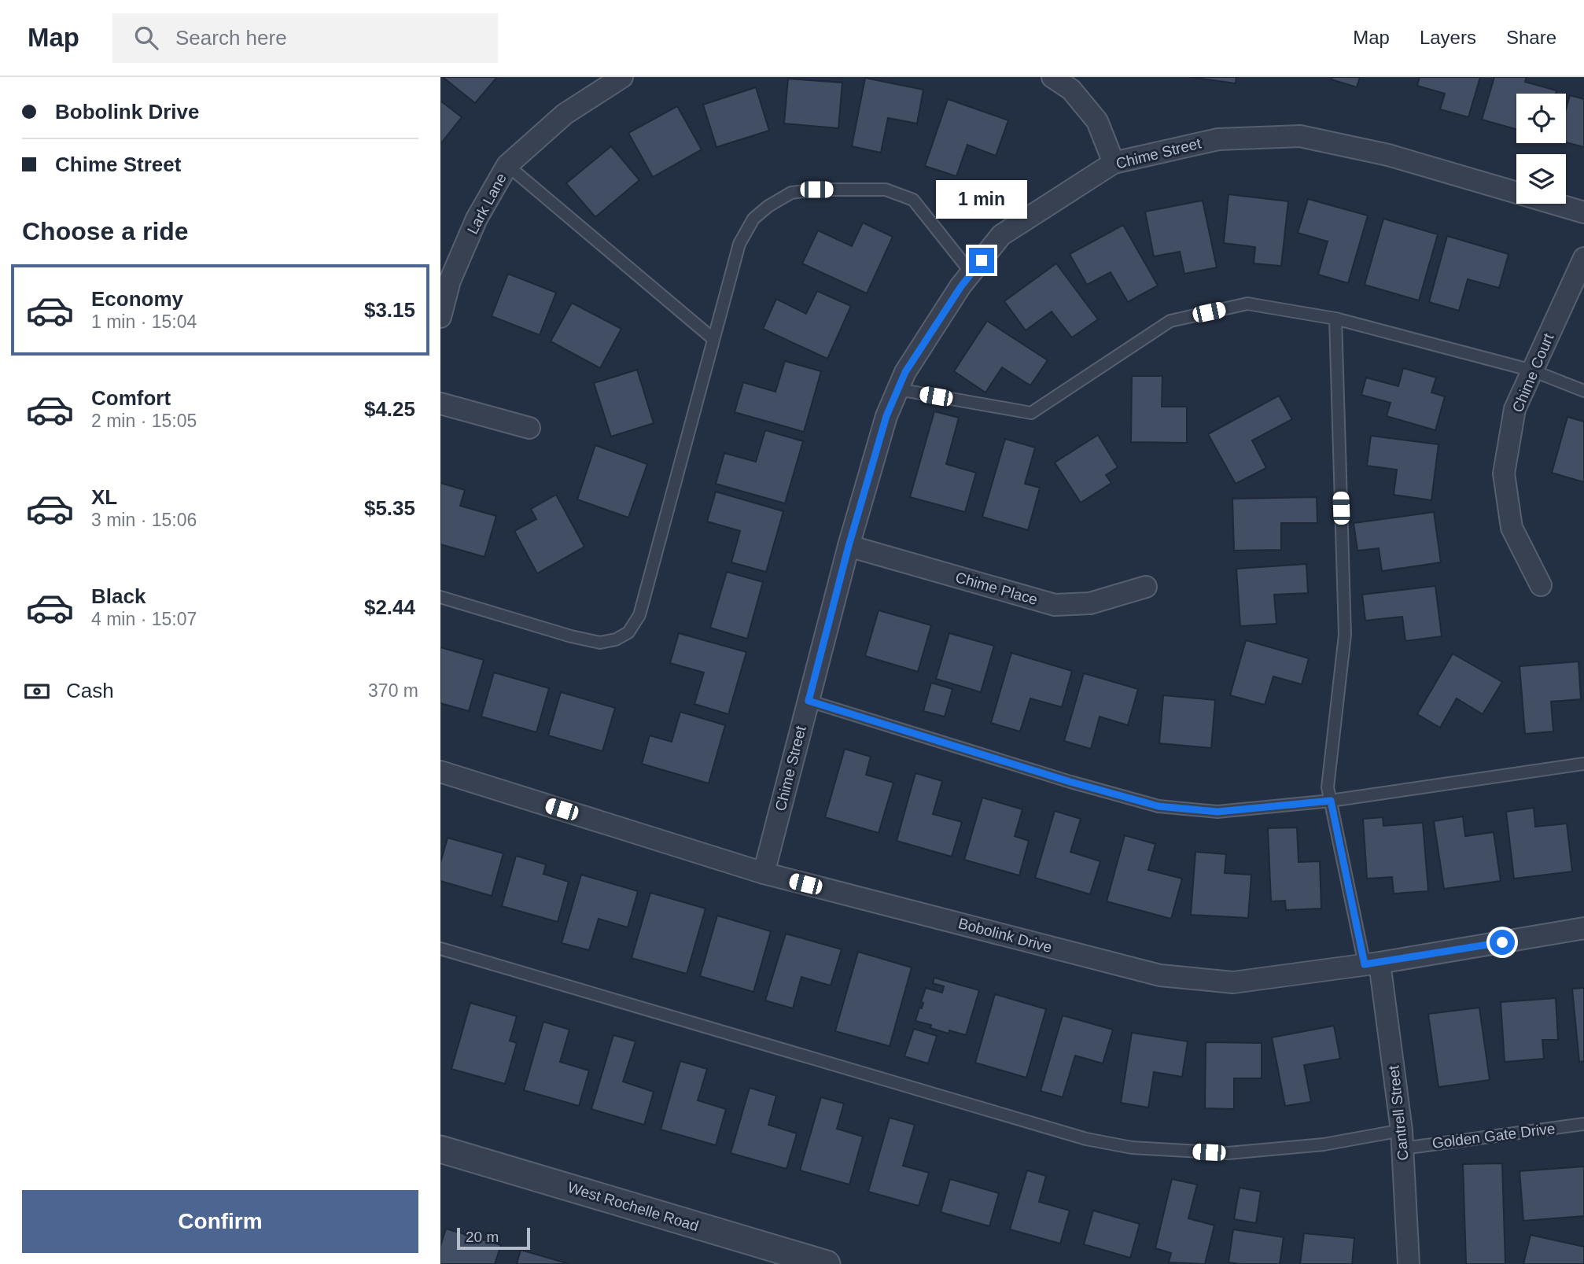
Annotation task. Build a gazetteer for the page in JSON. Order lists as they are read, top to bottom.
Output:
{
  "streets": {
    "street": [
      "Chime Street",
      "Lark Lane",
      "Chime Court",
      "Chime Place",
      "Bobolink Drive",
      "Cantrell Street",
      "West Rochelle Road"
    ],
    "lane": ["Golden Gate Drive"]
  },
  "crossings": [
    ["Chime Street", "Chime Place"],
    ["Chime Street", "Bobolink Drive"],
    ["Bobolink Drive", "Cantrell Street"],
    ["Cantrell Street", "Golden Gate Drive"]
  ],
  "scale_bar": "20 m",
  "page": {
    "header": "Map",
    "search": "Search here",
    "nav": ["Map", "Layers", "Share"],
    "banner": ["Bobolink Drive", "Chime Street"],
    "bubble": "1 min",
    "heading": "Choose a ride",
    "list": [
      {
        "name": "Economy",
        "note": "1 min · 15:04",
        "value": "$3.15"
      },
      {
        "name": "Comfort",
        "note": "2 min · 15:05",
        "value": "$4.25"
      },
      {
        "name": "XL",
        "note": "3 min · 15:06",
        "value": "$5.35"
      },
      {
        "name": "Black",
        "note": "4 min · 15:07",
        "value": "$2.44"
      }
    ],
    "pay": ["Cash", "370 m"],
    "buttons": "Confirm",
    "scale": "20 m"
  }
}
